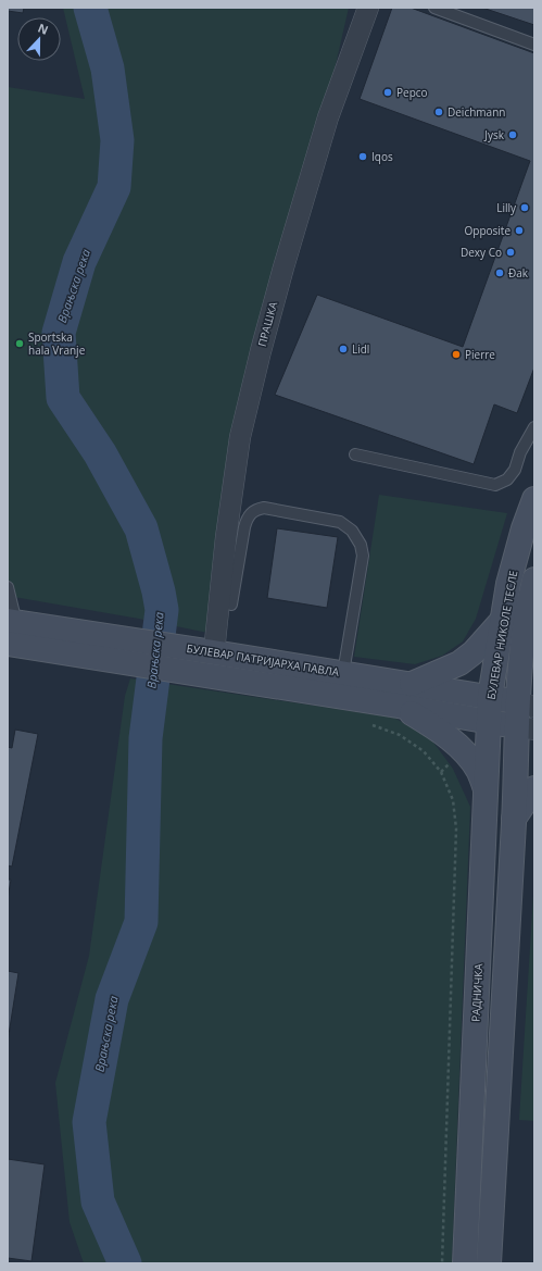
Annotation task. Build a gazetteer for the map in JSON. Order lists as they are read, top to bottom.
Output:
{
  "streets": {
    "main road": ["БУЛЕВАР НИКОЛЕ ТЕСЛЕ", "БУЛЕВАР ПАТРИЈАРХА ПАВЛА", "РАДНИЧКА"],
    "street": ["ПРАШКА"]
  },
  "crossings": [
    ["ПРАШКА", "БУЛЕВАР ПАТРИЈАРХА ПАВЛА"],
    ["БУЛЕВАР НИКОЛЕ ТЕСЛЕ", "БУЛЕВАР ПАТРИЈАРХА ПАВЛА"],
    ["БУЛЕВАР НИКОЛЕ ТЕСЛЕ", "РАДНИЧКА"],
    ["БУЛЕВАР ПАТРИЈАРХА ПАВЛА", "РАДНИЧКА"]
  ],
  "water": ["Врањска река"],
  "places": [
    "Pepco",
    "Deichmann",
    "Jysk",
    "Iqos",
    "Lilly",
    "Opposite",
    "Dexy Co",
    "Đak",
    "Sportska hala Vranje",
    "Lidl",
    "Pierre"
  ],
  "north": "top"
}
